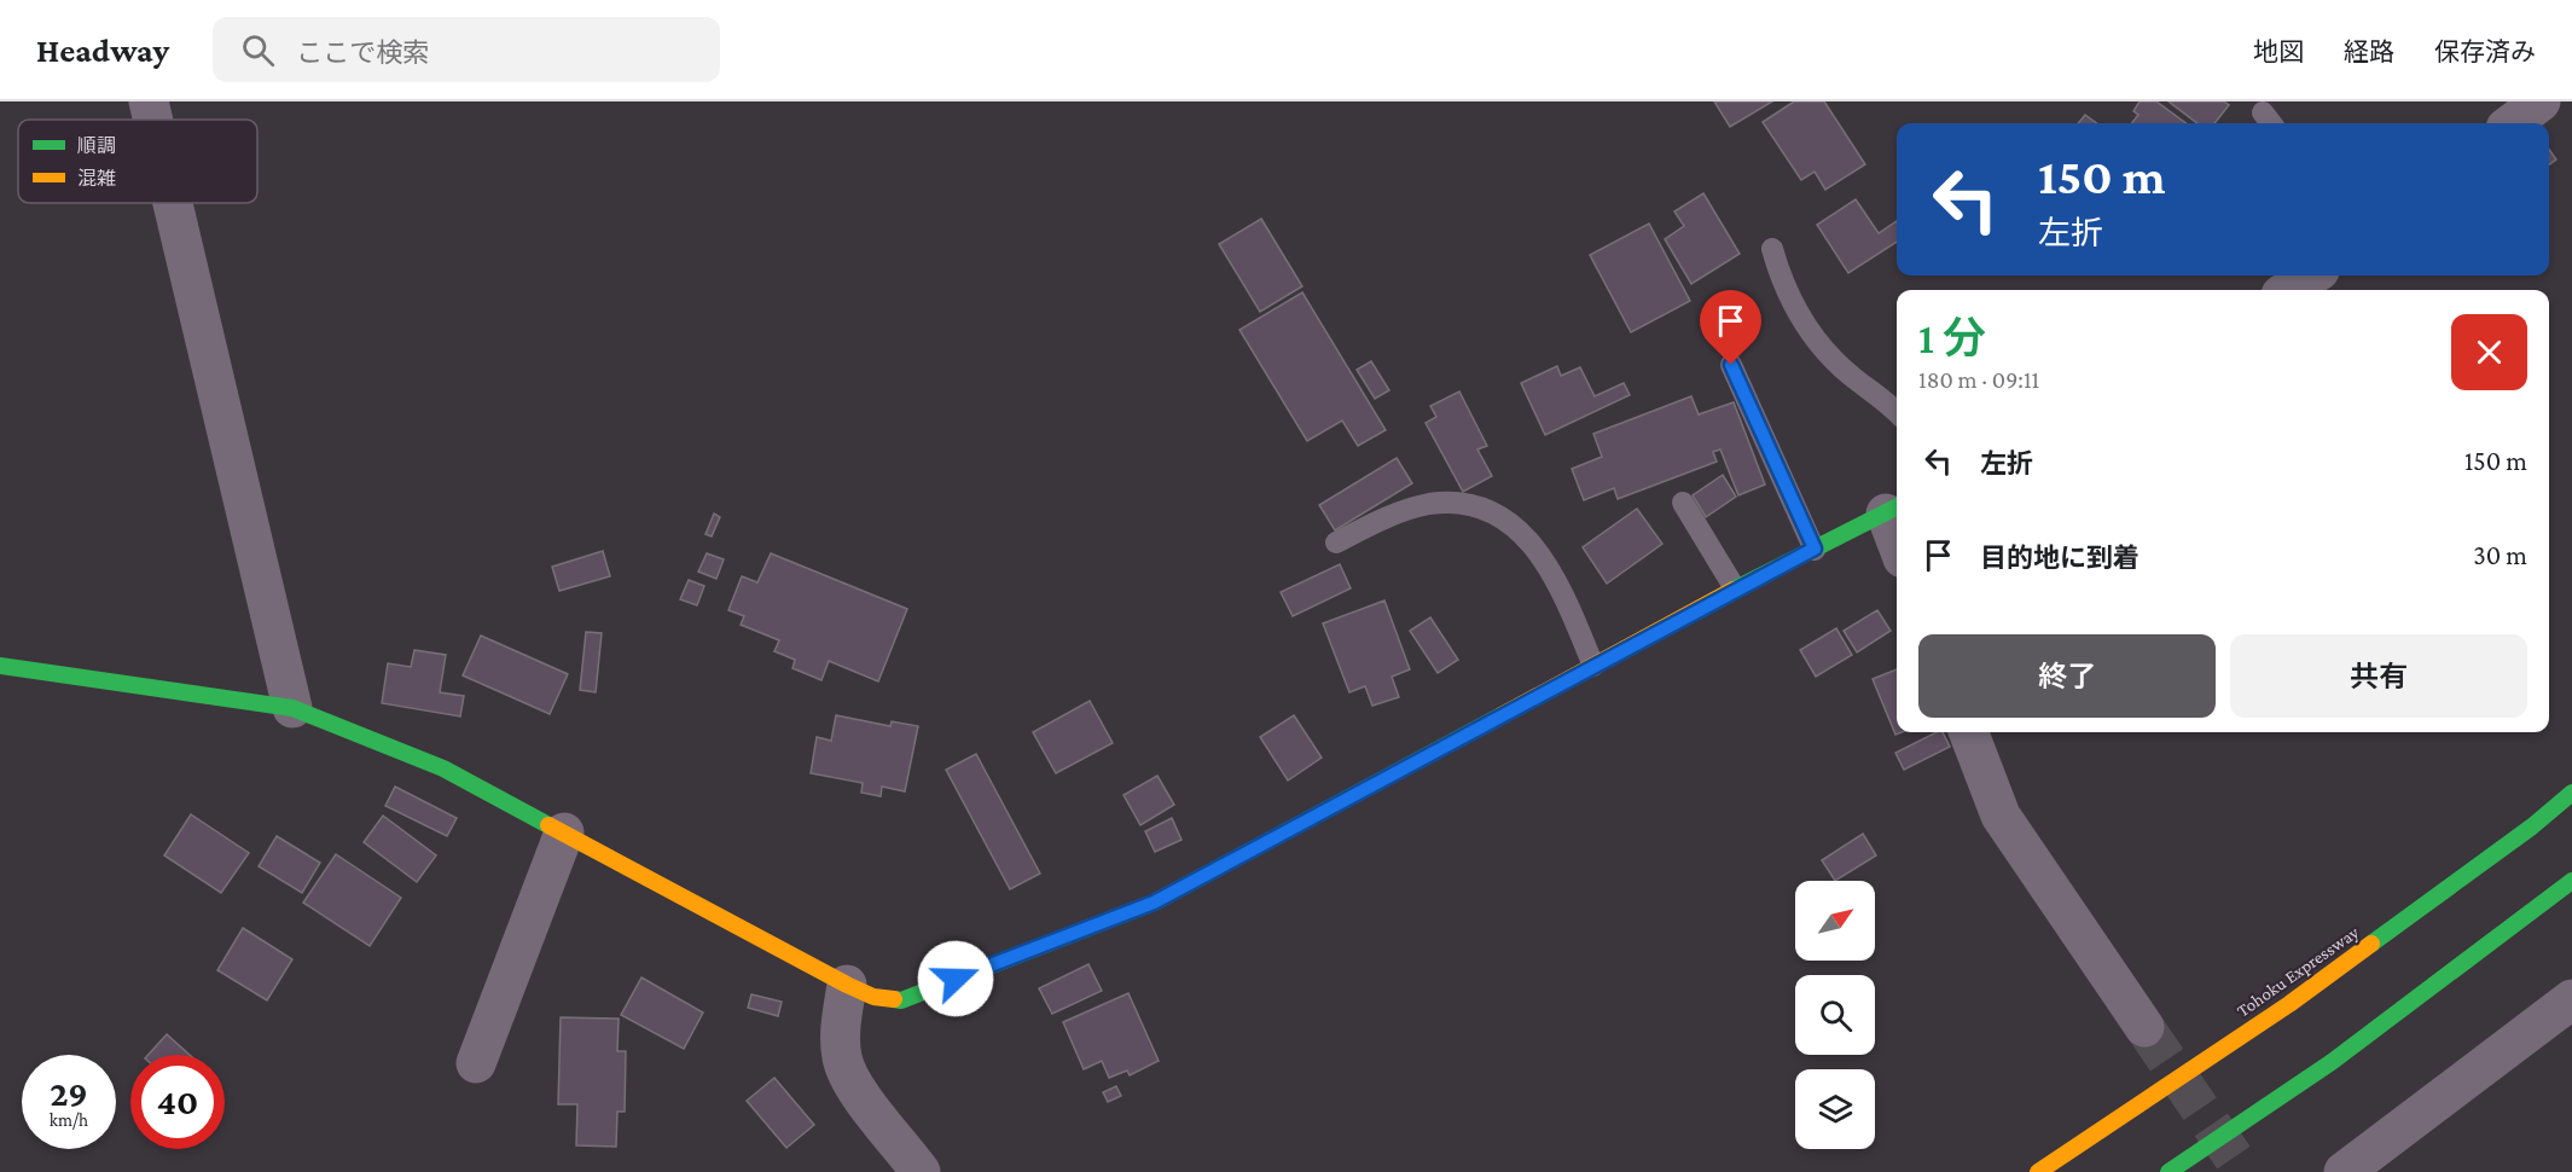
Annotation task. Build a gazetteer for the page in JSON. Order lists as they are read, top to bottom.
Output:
{
  "streets": {
    "main road": ["Tohoku Expressway"]
  },
  "legend": ["順調", "混雑"],
  "north": "top right",
  "page": {
    "header": "Headway",
    "search": "ここで検索",
    "nav": ["地図", "経路", "保存済み"],
    "turn": ["150 m", "左折"],
    "heading": ["1 分", "180 m · 09:11"],
    "list": [
      {
        "name": "左折",
        "value": "150 m"
      },
      {
        "name": "目的地に到着",
        "value": "30 m"
      }
    ],
    "buttons": ["終了", "共有"],
    "speed": "29 km/h",
    "limit": "40"
  }
}
